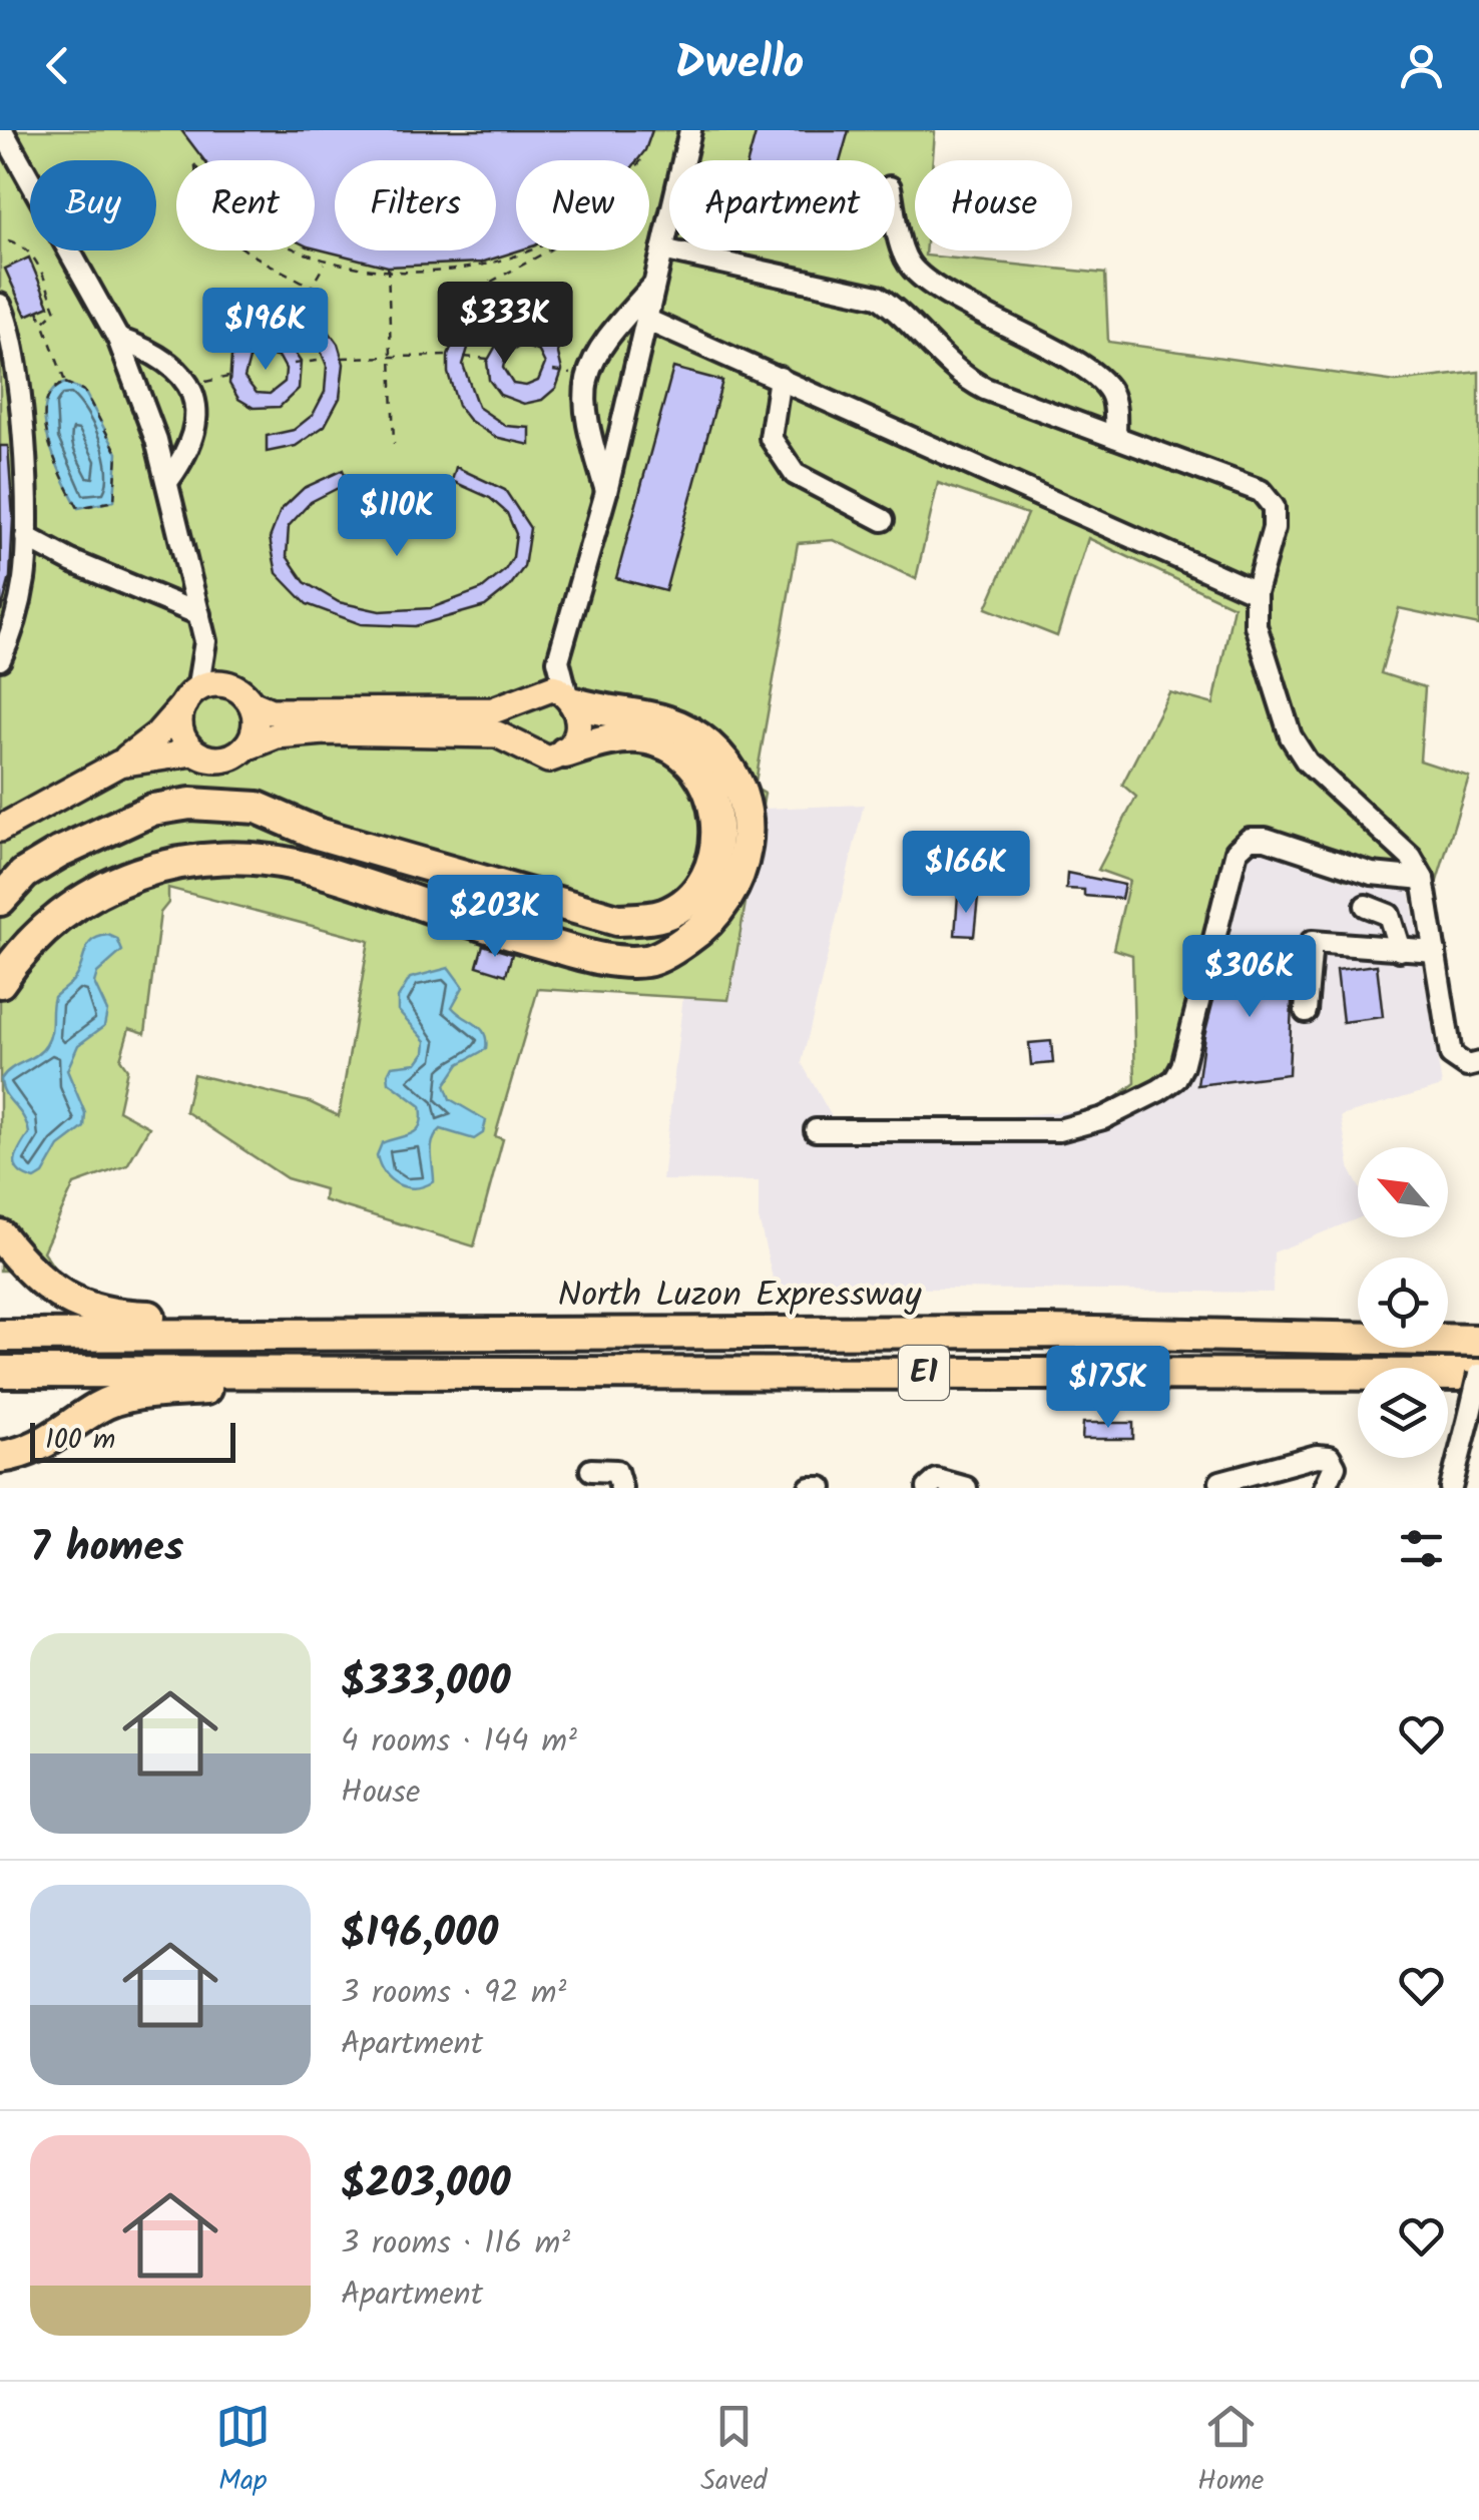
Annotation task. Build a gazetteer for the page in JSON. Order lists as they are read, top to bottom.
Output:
{
  "streets": {
    "highway": ["North Luzon Expressway", "E1"]
  },
  "scale_bar": "100 m",
  "north": "top left",
  "page": {
    "header": "Dwello",
    "chip": [
      "Buy",
      "Rent",
      "Filters",
      "New",
      "Apartment",
      "House"
    ],
    "price": [
      "$333K",
      "$196K",
      "$110K",
      "$166K",
      "$203K",
      "$306K",
      "$175K"
    ],
    "scale": "100 m",
    "heading": "7 homes",
    "list": [
      {
        "name": "$333,000",
        "note": "4 rooms · 144 m² · House"
      },
      {
        "name": "$196,000",
        "note": "3 rooms · 92 m² · Apartment"
      },
      {
        "name": "$203,000",
        "note": "3 rooms · 116 m² · Apartment"
      }
    ],
    "tabs": ["Map", "Saved", "Home"]
  }
}
